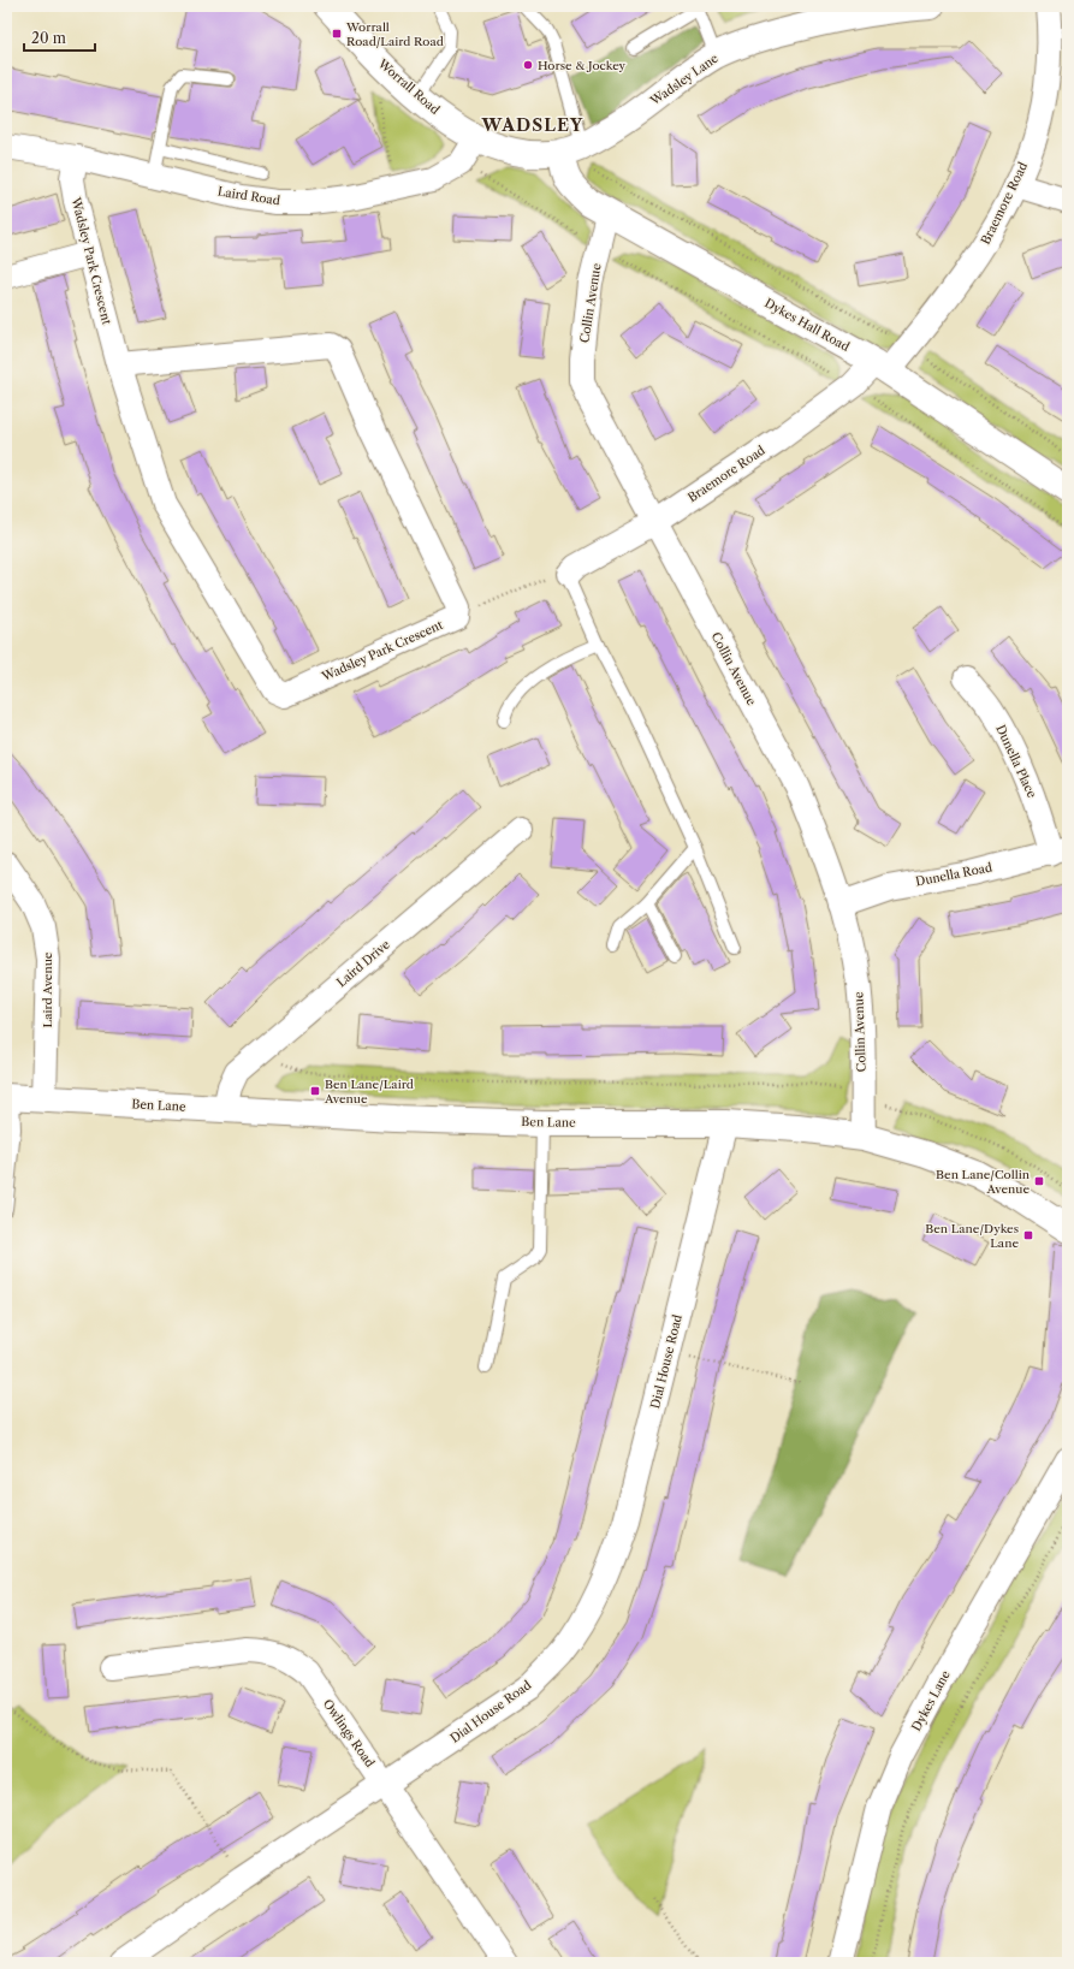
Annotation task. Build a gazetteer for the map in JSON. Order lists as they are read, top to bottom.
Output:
{
  "streets": {
    "street": [
      "Wadsley Lane",
      "Worrall Road",
      "Laird Road",
      "Braemore Road",
      "Wadsley Park Crescent",
      "Collin Avenue",
      "Dykes Hall Road",
      "Dunella Place",
      "Dunella Road",
      "Laird Drive",
      "Laird Avenue",
      "Ben Lane",
      "Dial House Road",
      "Dykes Lane",
      "Owlings Road"
    ]
  },
  "crossings": [
    ["Wadsley Lane", "Worrall Road"],
    ["Wadsley Lane", "Laird Road"],
    ["Wadsley Lane", "Dykes Hall Road"],
    ["Worrall Road", "Laird Road"],
    ["Laird Road", "Wadsley Park Crescent"],
    ["Braemore Road", "Collin Avenue"],
    ["Braemore Road", "Dykes Hall Road"],
    ["Collin Avenue", "Dykes Hall Road"],
    ["Collin Avenue", "Dunella Road"],
    ["Collin Avenue", "Ben Lane"],
    ["Dunella Place", "Dunella Road"],
    ["Laird Drive", "Ben Lane"],
    ["Laird Avenue", "Ben Lane"],
    ["Ben Lane", "Dial House Road"],
    ["Dial House Road", "Owlings Road"]
  ],
  "districts": ["WADSLEY"],
  "places": {
    "transit": [
      "Worrall Road/Laird Road",
      "Ben Lane/Laird Avenue",
      "Ben Lane/Collin Avenue",
      "Ben Lane/Dykes Lane"
    ],
    "other": ["Horse & Jockey"]
  },
  "scale_bar": "20 m"
}
